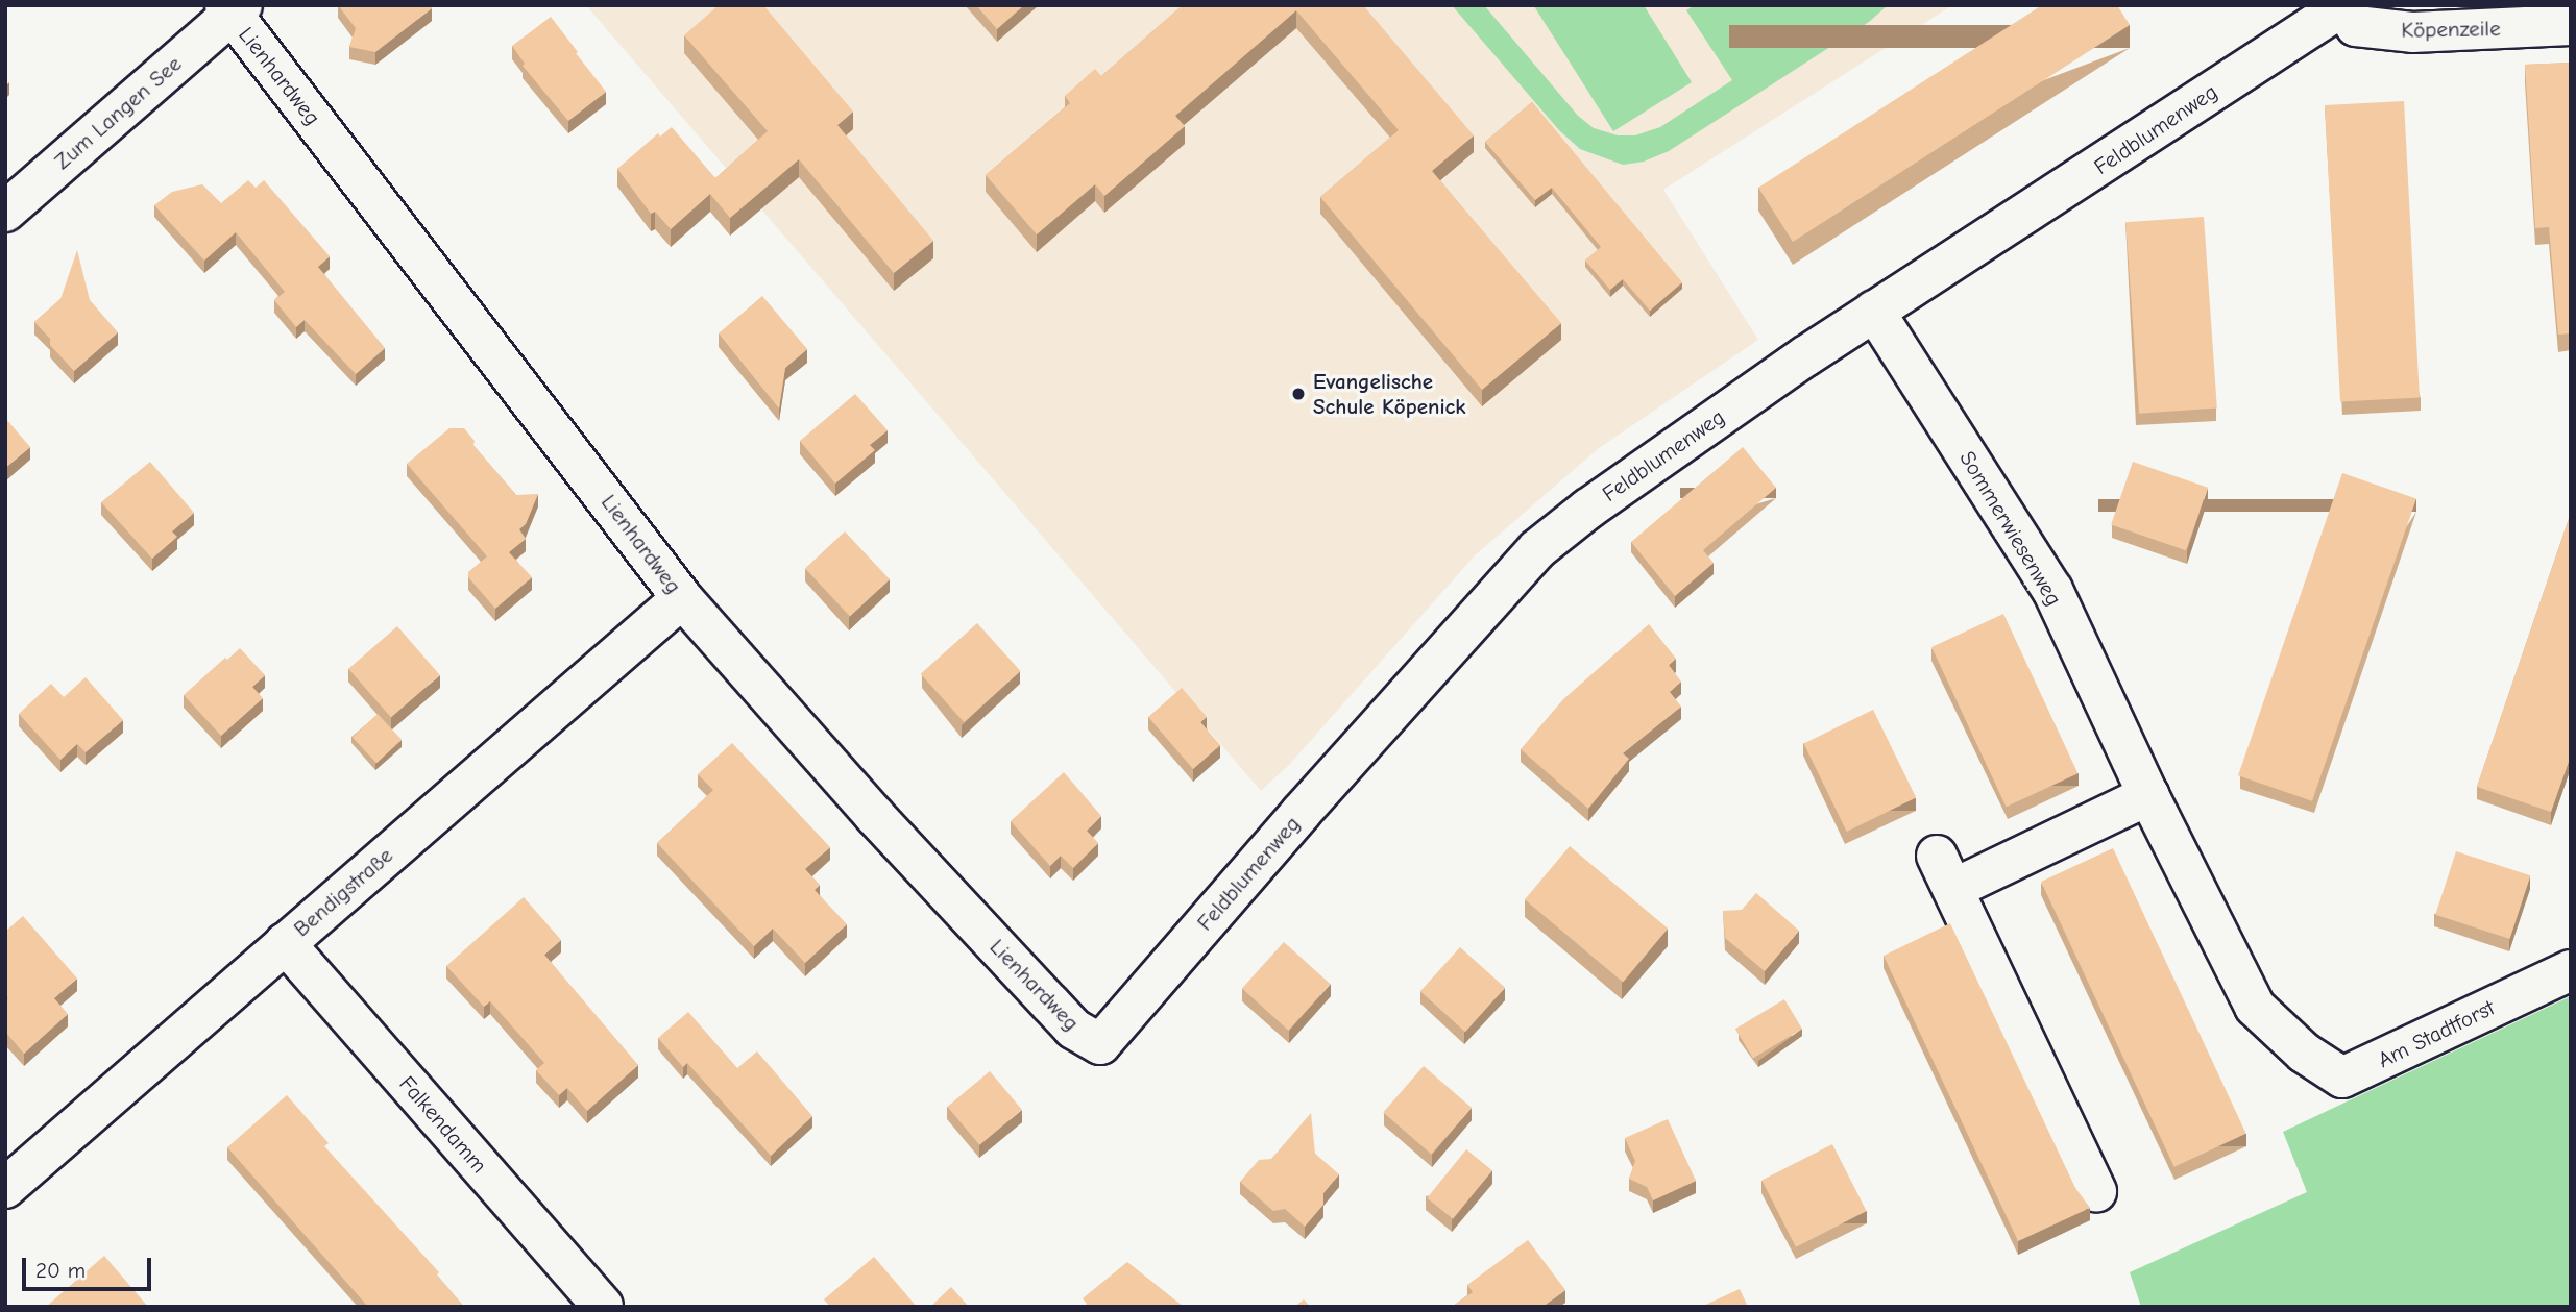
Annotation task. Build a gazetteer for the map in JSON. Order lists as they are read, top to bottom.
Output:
{
  "streets": {
    "street": [
      "Köpenzeile",
      "Lienhardweg",
      "Zum Langen See",
      "Feldblumenweg",
      "Sommerwiesenweg",
      "Bendigstraße",
      "Am Stadtforst",
      "Falkendamm"
    ]
  },
  "crossings": [
    ["Köpenzeile", "Feldblumenweg"],
    ["Lienhardweg", "Zum Langen See"],
    ["Lienhardweg", "Feldblumenweg"],
    ["Lienhardweg", "Bendigstraße"],
    ["Feldblumenweg", "Sommerwiesenweg"],
    ["Sommerwiesenweg", "Am Stadtforst"],
    ["Bendigstraße", "Falkendamm"]
  ],
  "places": ["Evangelische Schule Köpenick"],
  "scale_bar": "20 m"
}
